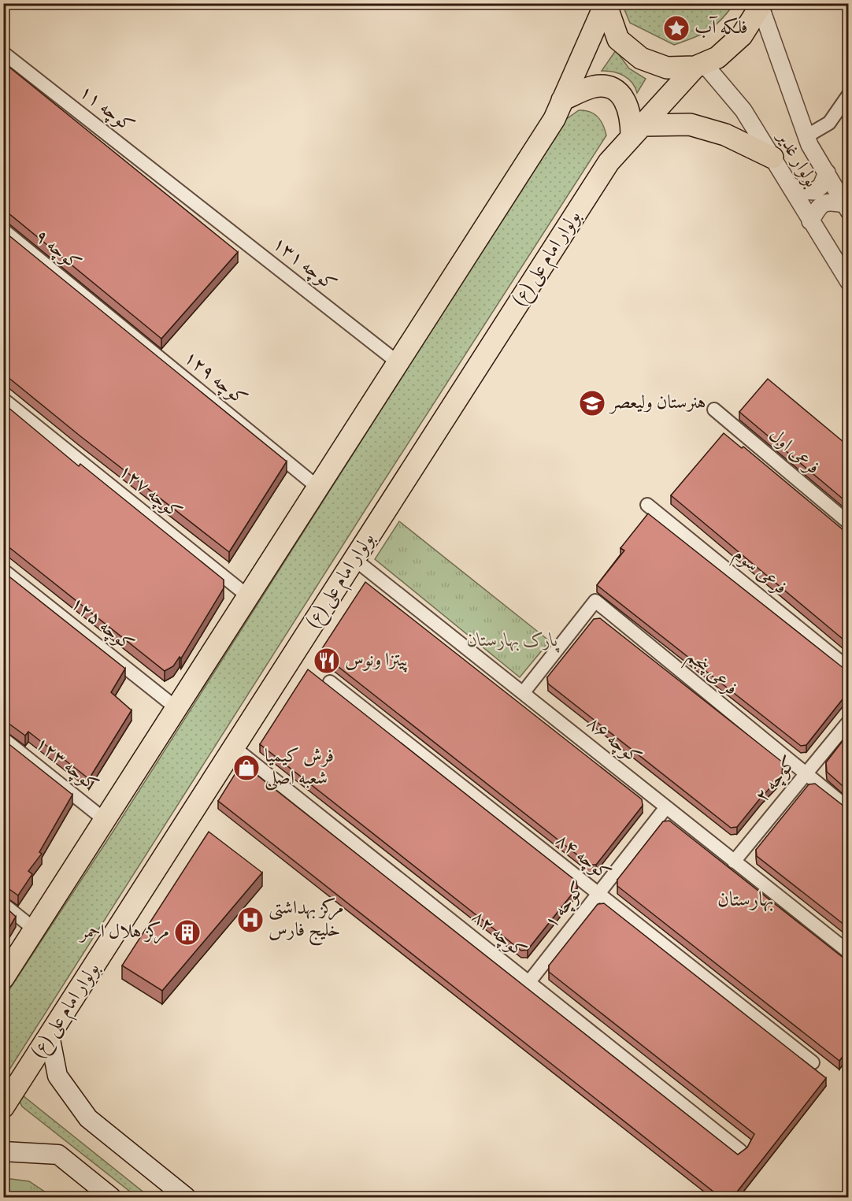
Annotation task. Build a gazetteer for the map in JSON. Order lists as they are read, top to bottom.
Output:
{
  "streets": {
    "main road": ["بولوار امام علی (ع)"],
    "street": [
      "کوچه ۱۱",
      "بولوار غدیر",
      "کوچه ۹",
      "کوچه ۱۳۱",
      "کوچه ۱۲۹",
      "فرعی اول",
      "کوچه ۱۲۷",
      "فرعی سوم",
      "کوچه ۱۲۵",
      "فرعی پنجم",
      "کوچه ۸۶",
      "کوچه ۱۲۳",
      "کوچه ۲",
      "کوچه ۸۴",
      "کوچه ۱",
      "کوچه ۸۲"
    ]
  },
  "crossings": [
    ["کوچه ۱۱", "کوچه ۱۳۱"],
    ["بولوار غدیر", "بولوار امام علی (ع)"],
    ["کوچه ۹", "کوچه ۱۲۹"],
    ["بولوار امام علی (ع)", "کوچه ۸۶"],
    ["بولوار امام علی (ع)", "کوچه ۸۲"],
    ["فرعی پنجم", "کوچه ۸۶"],
    ["فرعی پنجم", "کوچه ۲"],
    ["کوچه ۸۶", "کوچه ۲"],
    ["کوچه ۸۶", "کوچه ۱"],
    ["کوچه ۸۴", "کوچه ۱"],
    ["کوچه ۱", "کوچه ۸۲"]
  ],
  "districts": ["بهارستان"],
  "parks": ["پارک بهارستان"],
  "places": {
    "place": ["فلکه آب"],
    "school or university": ["هنرستان ولیعصر"],
    "restaurant": ["پیتزا ونوس"],
    "shop": ["فرش کیمیا شعبه اصلی"],
    "hospital": ["مرکز بهداشتی خلیج فارس"],
    "building": ["مرکز هلال احمر"]
  }
}
